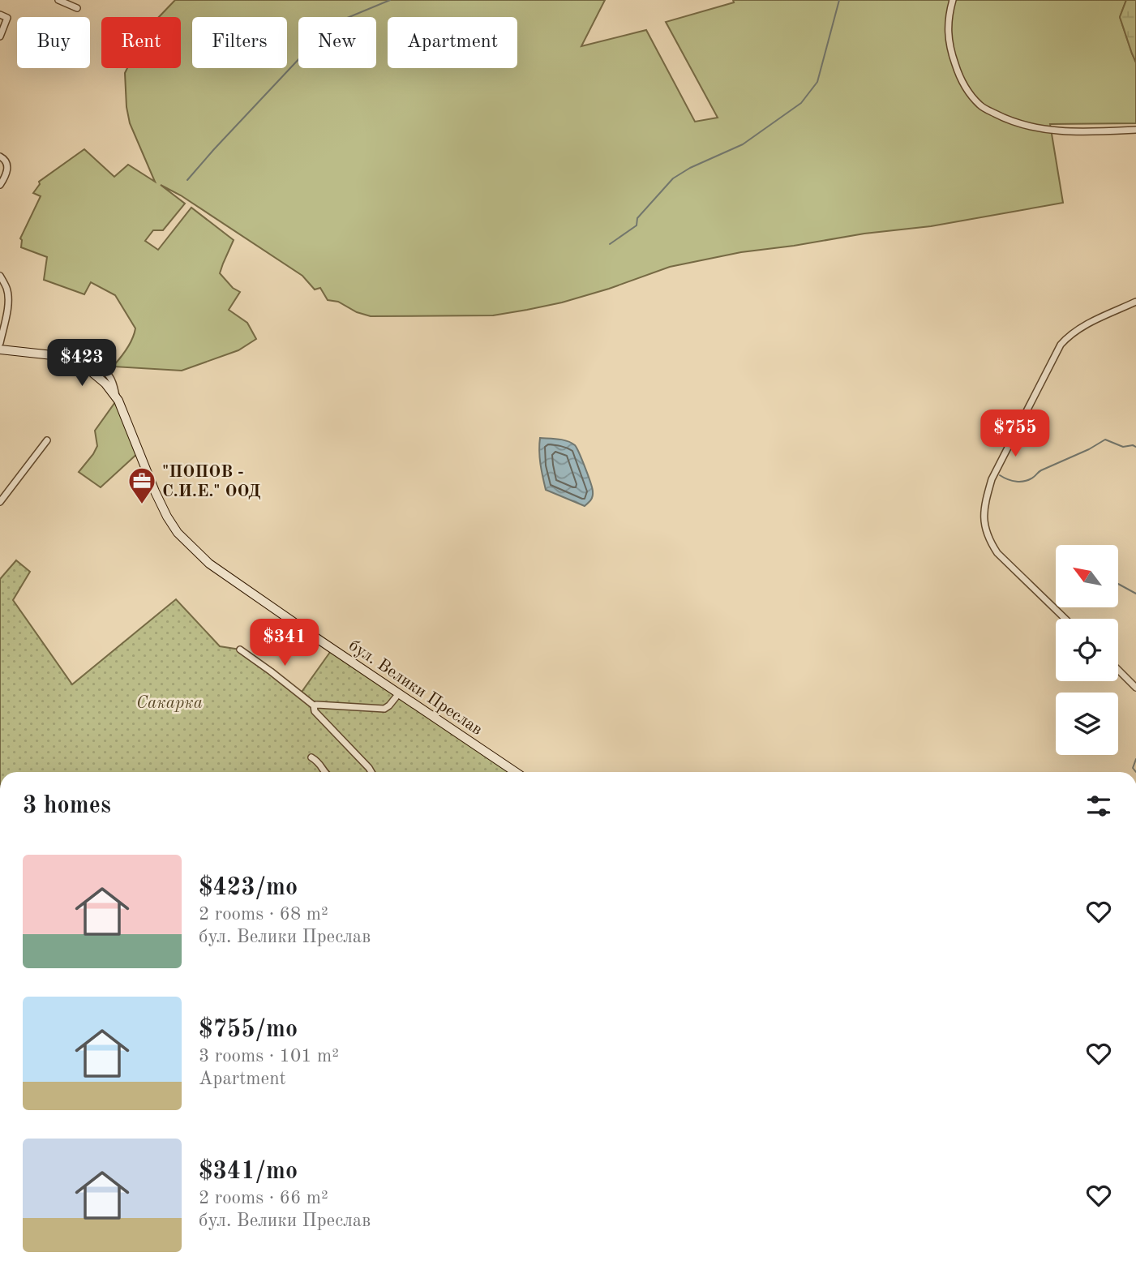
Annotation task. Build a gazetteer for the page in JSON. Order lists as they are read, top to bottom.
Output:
{
  "streets": {
    "main road": ["бул. Велики Преслав"]
  },
  "parks": ["Сакарка"],
  "places": {
    "office": ["\"ПОПОВ - С.И.Е.\" ООД"]
  },
  "north": "top left",
  "page": {
    "chip": [
      "Buy",
      "Rent",
      "Filters",
      "New",
      "Apartment"
    ],
    "price": ["$423", "$755", "$341"],
    "heading": "3 homes",
    "list": [
      {
        "name": "$423/mo",
        "note": "2 rooms · 68 m² · бул. Велики Преслав"
      },
      {
        "name": "$755/mo",
        "note": "3 rooms · 101 m² · Apartment"
      },
      {
        "name": "$341/mo",
        "note": "2 rooms · 66 m² · бул. Велики Преслав"
      }
    ]
  }
}
